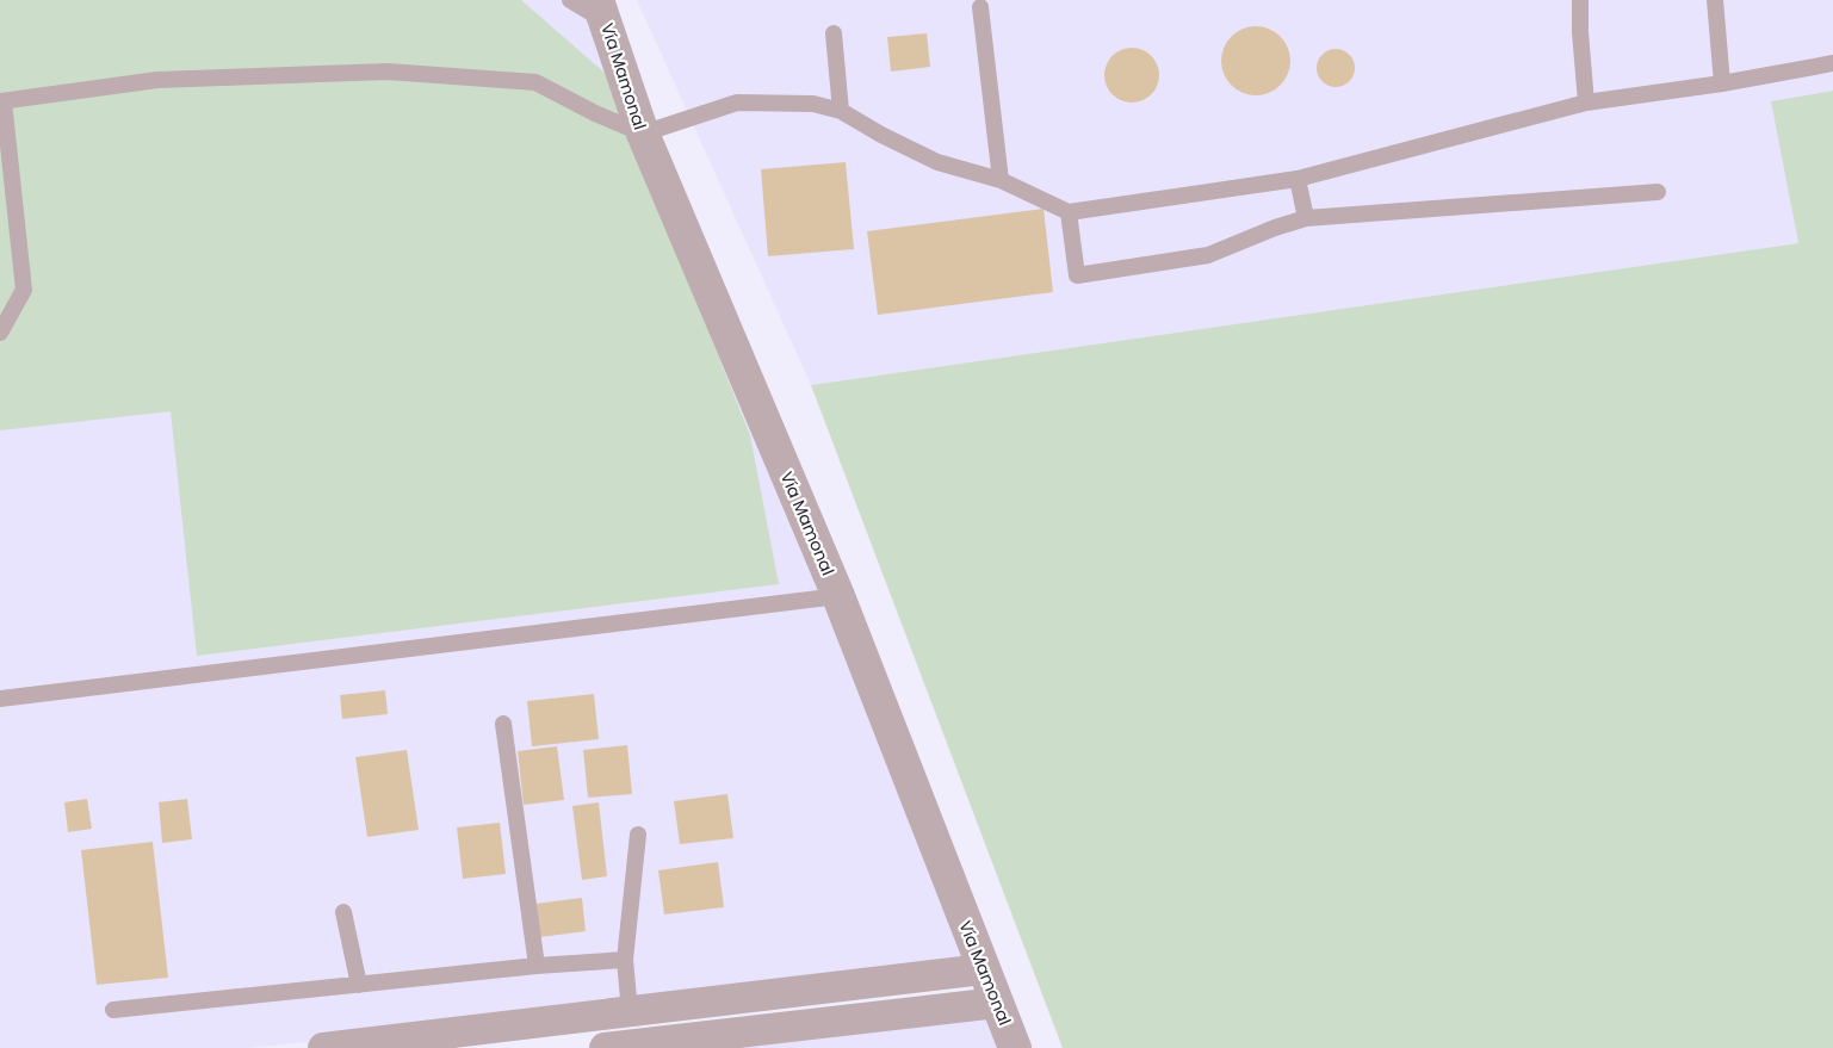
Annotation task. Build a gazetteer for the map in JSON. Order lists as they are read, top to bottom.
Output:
{
  "streets": {
    "street": ["Vía Mamonal"]
  }
}
